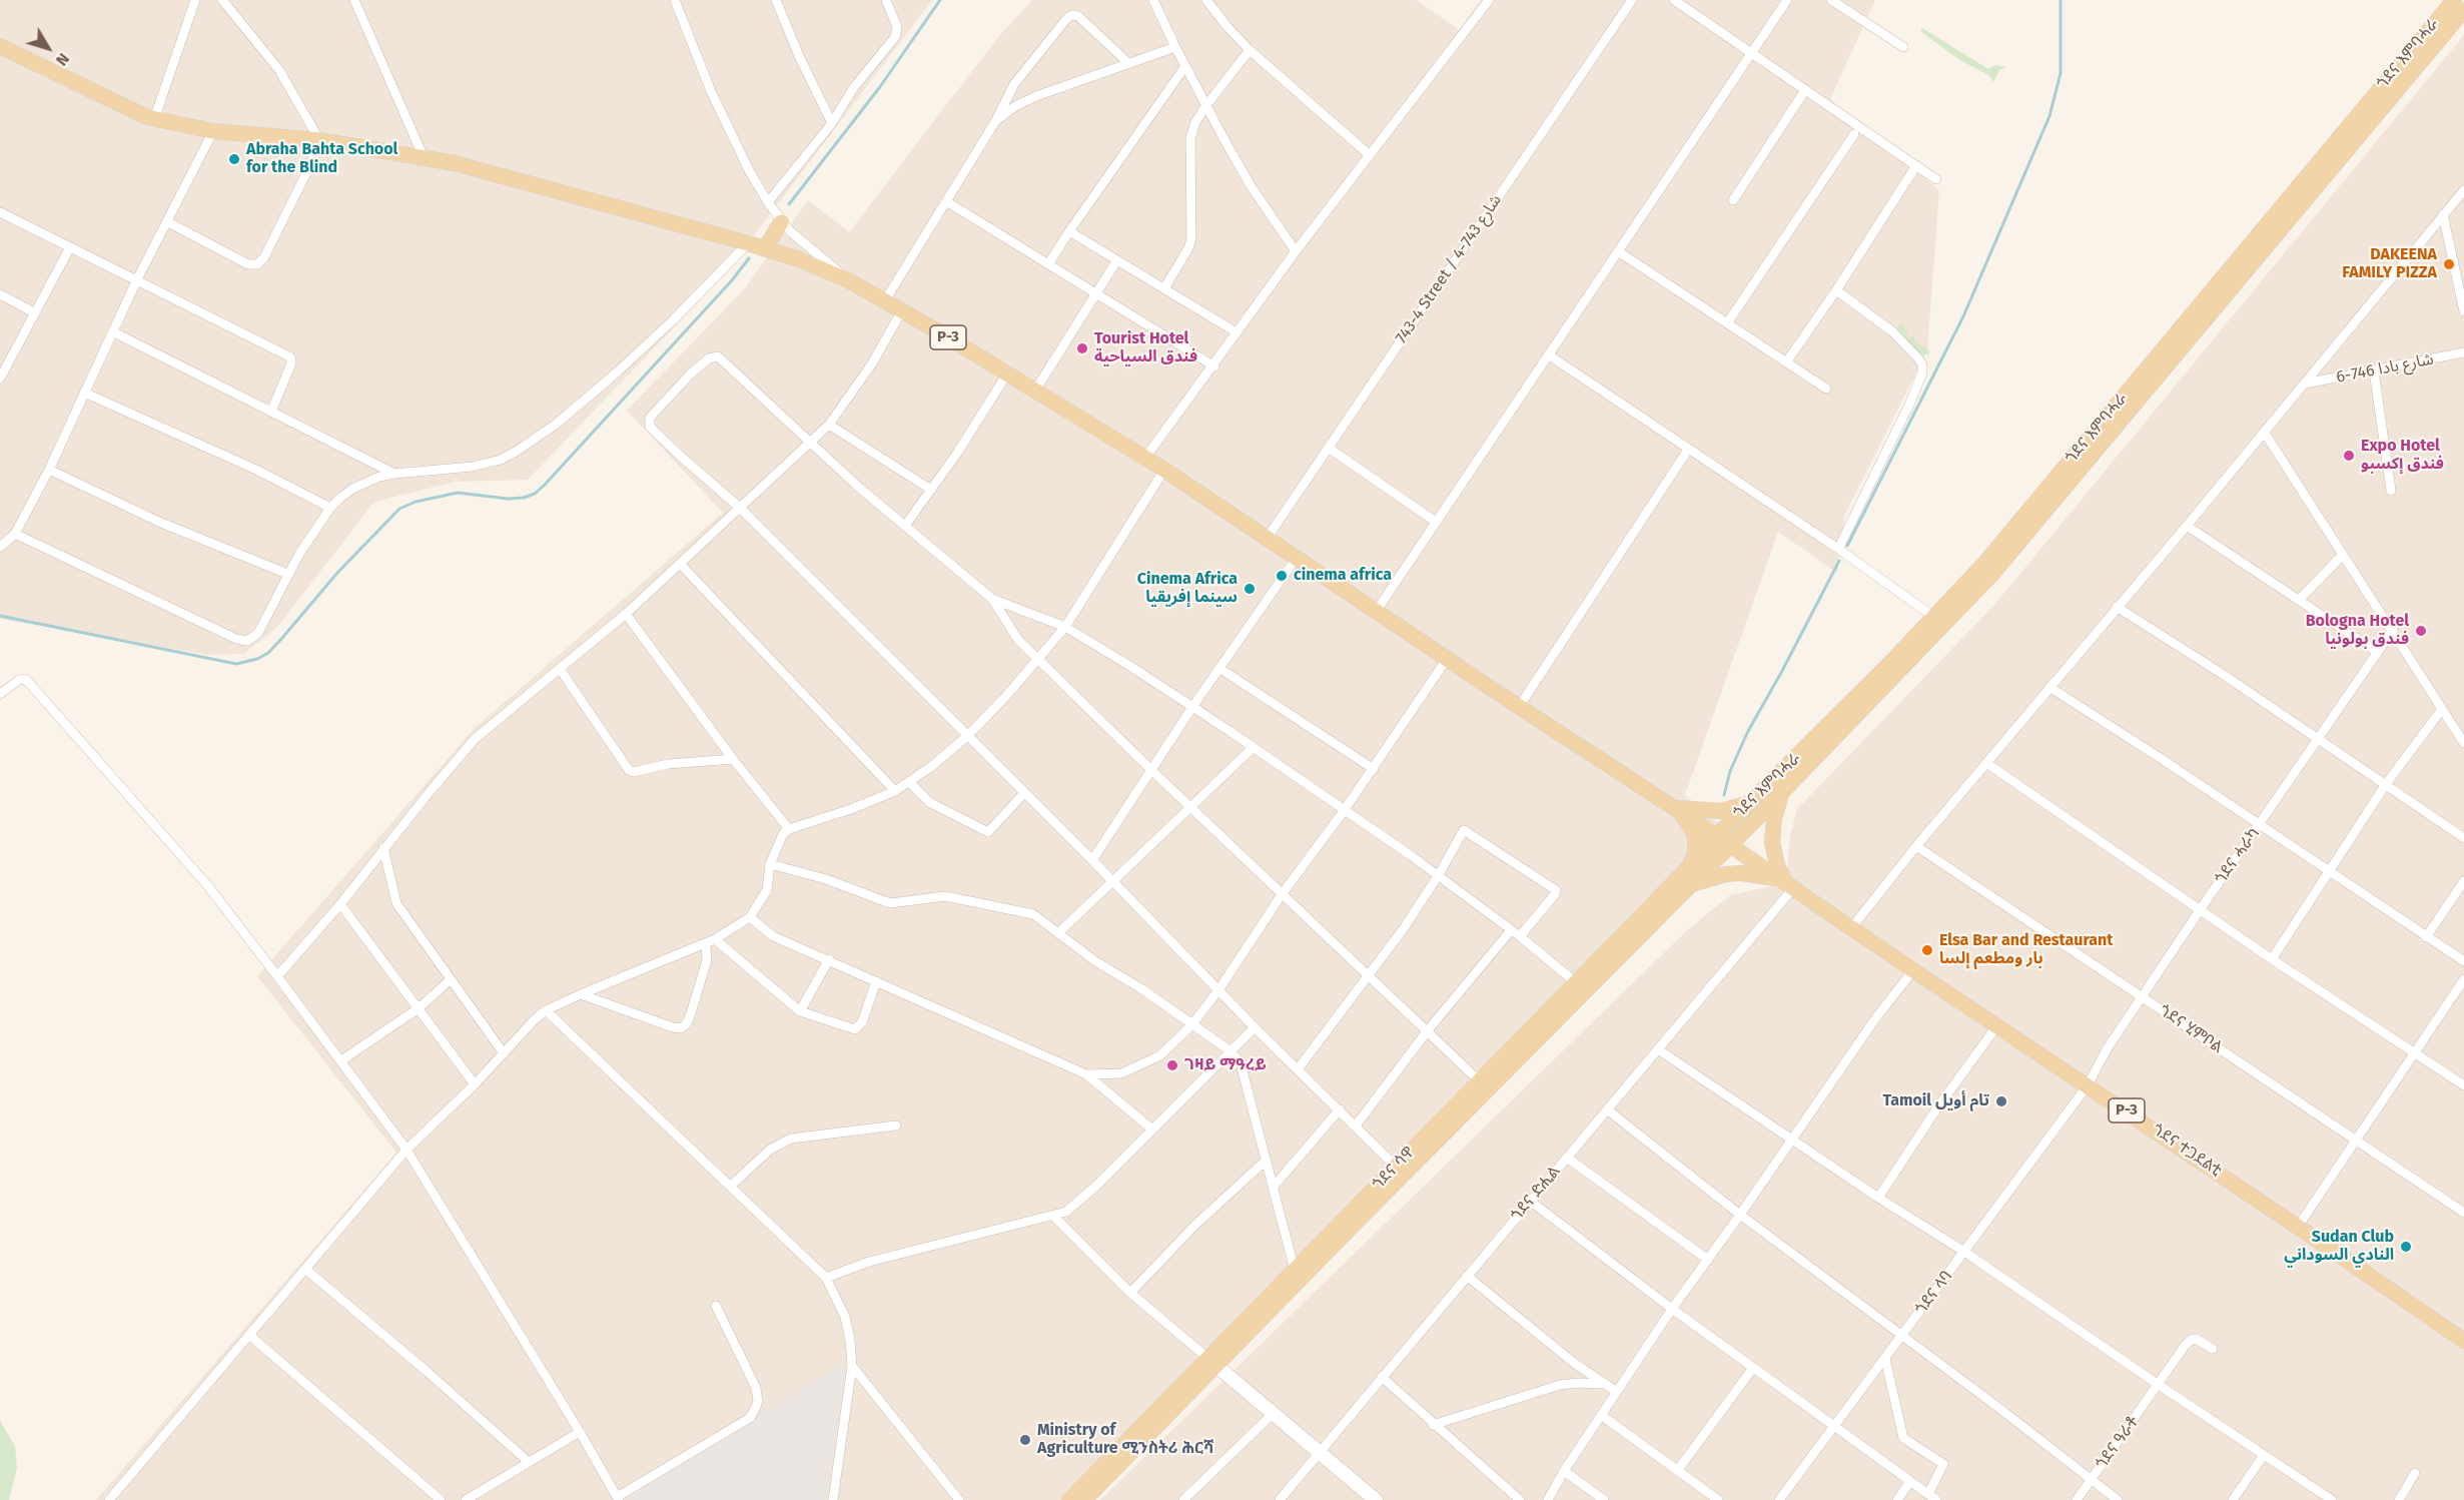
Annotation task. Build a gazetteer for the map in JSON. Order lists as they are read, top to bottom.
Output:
{
  "streets": {
    "main road": [
      "ጎደና እምባሓራ",
      "P-3",
      "ጎደና ተጋደልቲ",
      "ጎደና ሳዋ"
    ],
    "street": [
      "743-4 Street / شارع 743-4",
      "شارع بادا 746-6",
      "ጎደና ሓራካ",
      "ጎደና ሂምቦል",
      "ጎደና ድሒል",
      "ጎደና ላባ",
      "ጎደና ዓራቶ"
    ]
  },
  "crossings": [
    ["ጎደና እምባሓራ", "P-3"],
    ["ጎደና እምባሓራ", "ጎደና ሳዋ"],
    ["743-4 Street / شارع 743-4", "P-3"],
    ["P-3", "ጎደና ተጋደልቲ"],
    ["P-3", "ጎደና ሳዋ"],
    ["P-3", "ጎደና ድሒል"],
    ["ጎደና ሓራካ", "ጎደና ሂምቦል"],
    ["ጎደና ሓራካ", "ጎደና ተጋደልቲ"],
    ["ጎደና ሓራካ", "ጎደና ላባ"],
    ["ጎደና ተጋደልቲ", "ጎደና ድሒል"],
    ["ጎደና ተጋደልቲ", "ጎደና ላባ"]
  ],
  "places": [
    "Abraha Bahta School for the Blind",
    "DAKEENA FAMILY PIZZA",
    "Tourist Hotel فندق السياحية",
    "Expo Hotel فندق إكسبو",
    "cinema africa",
    "Cinema Africa سينما إفريقيا",
    "Bologna Hotel فندق بولونيا",
    "Elsa Bar and Restaurant بار ومطعم إلسا",
    "ገዛይ ማዓረይ",
    "Tamoil تام أويل",
    "Sudan Club النادي السوداني",
    "Ministry of Agriculture ሚንስትሪ ሕርሻ"
  ],
  "north": "bottom right"
}
